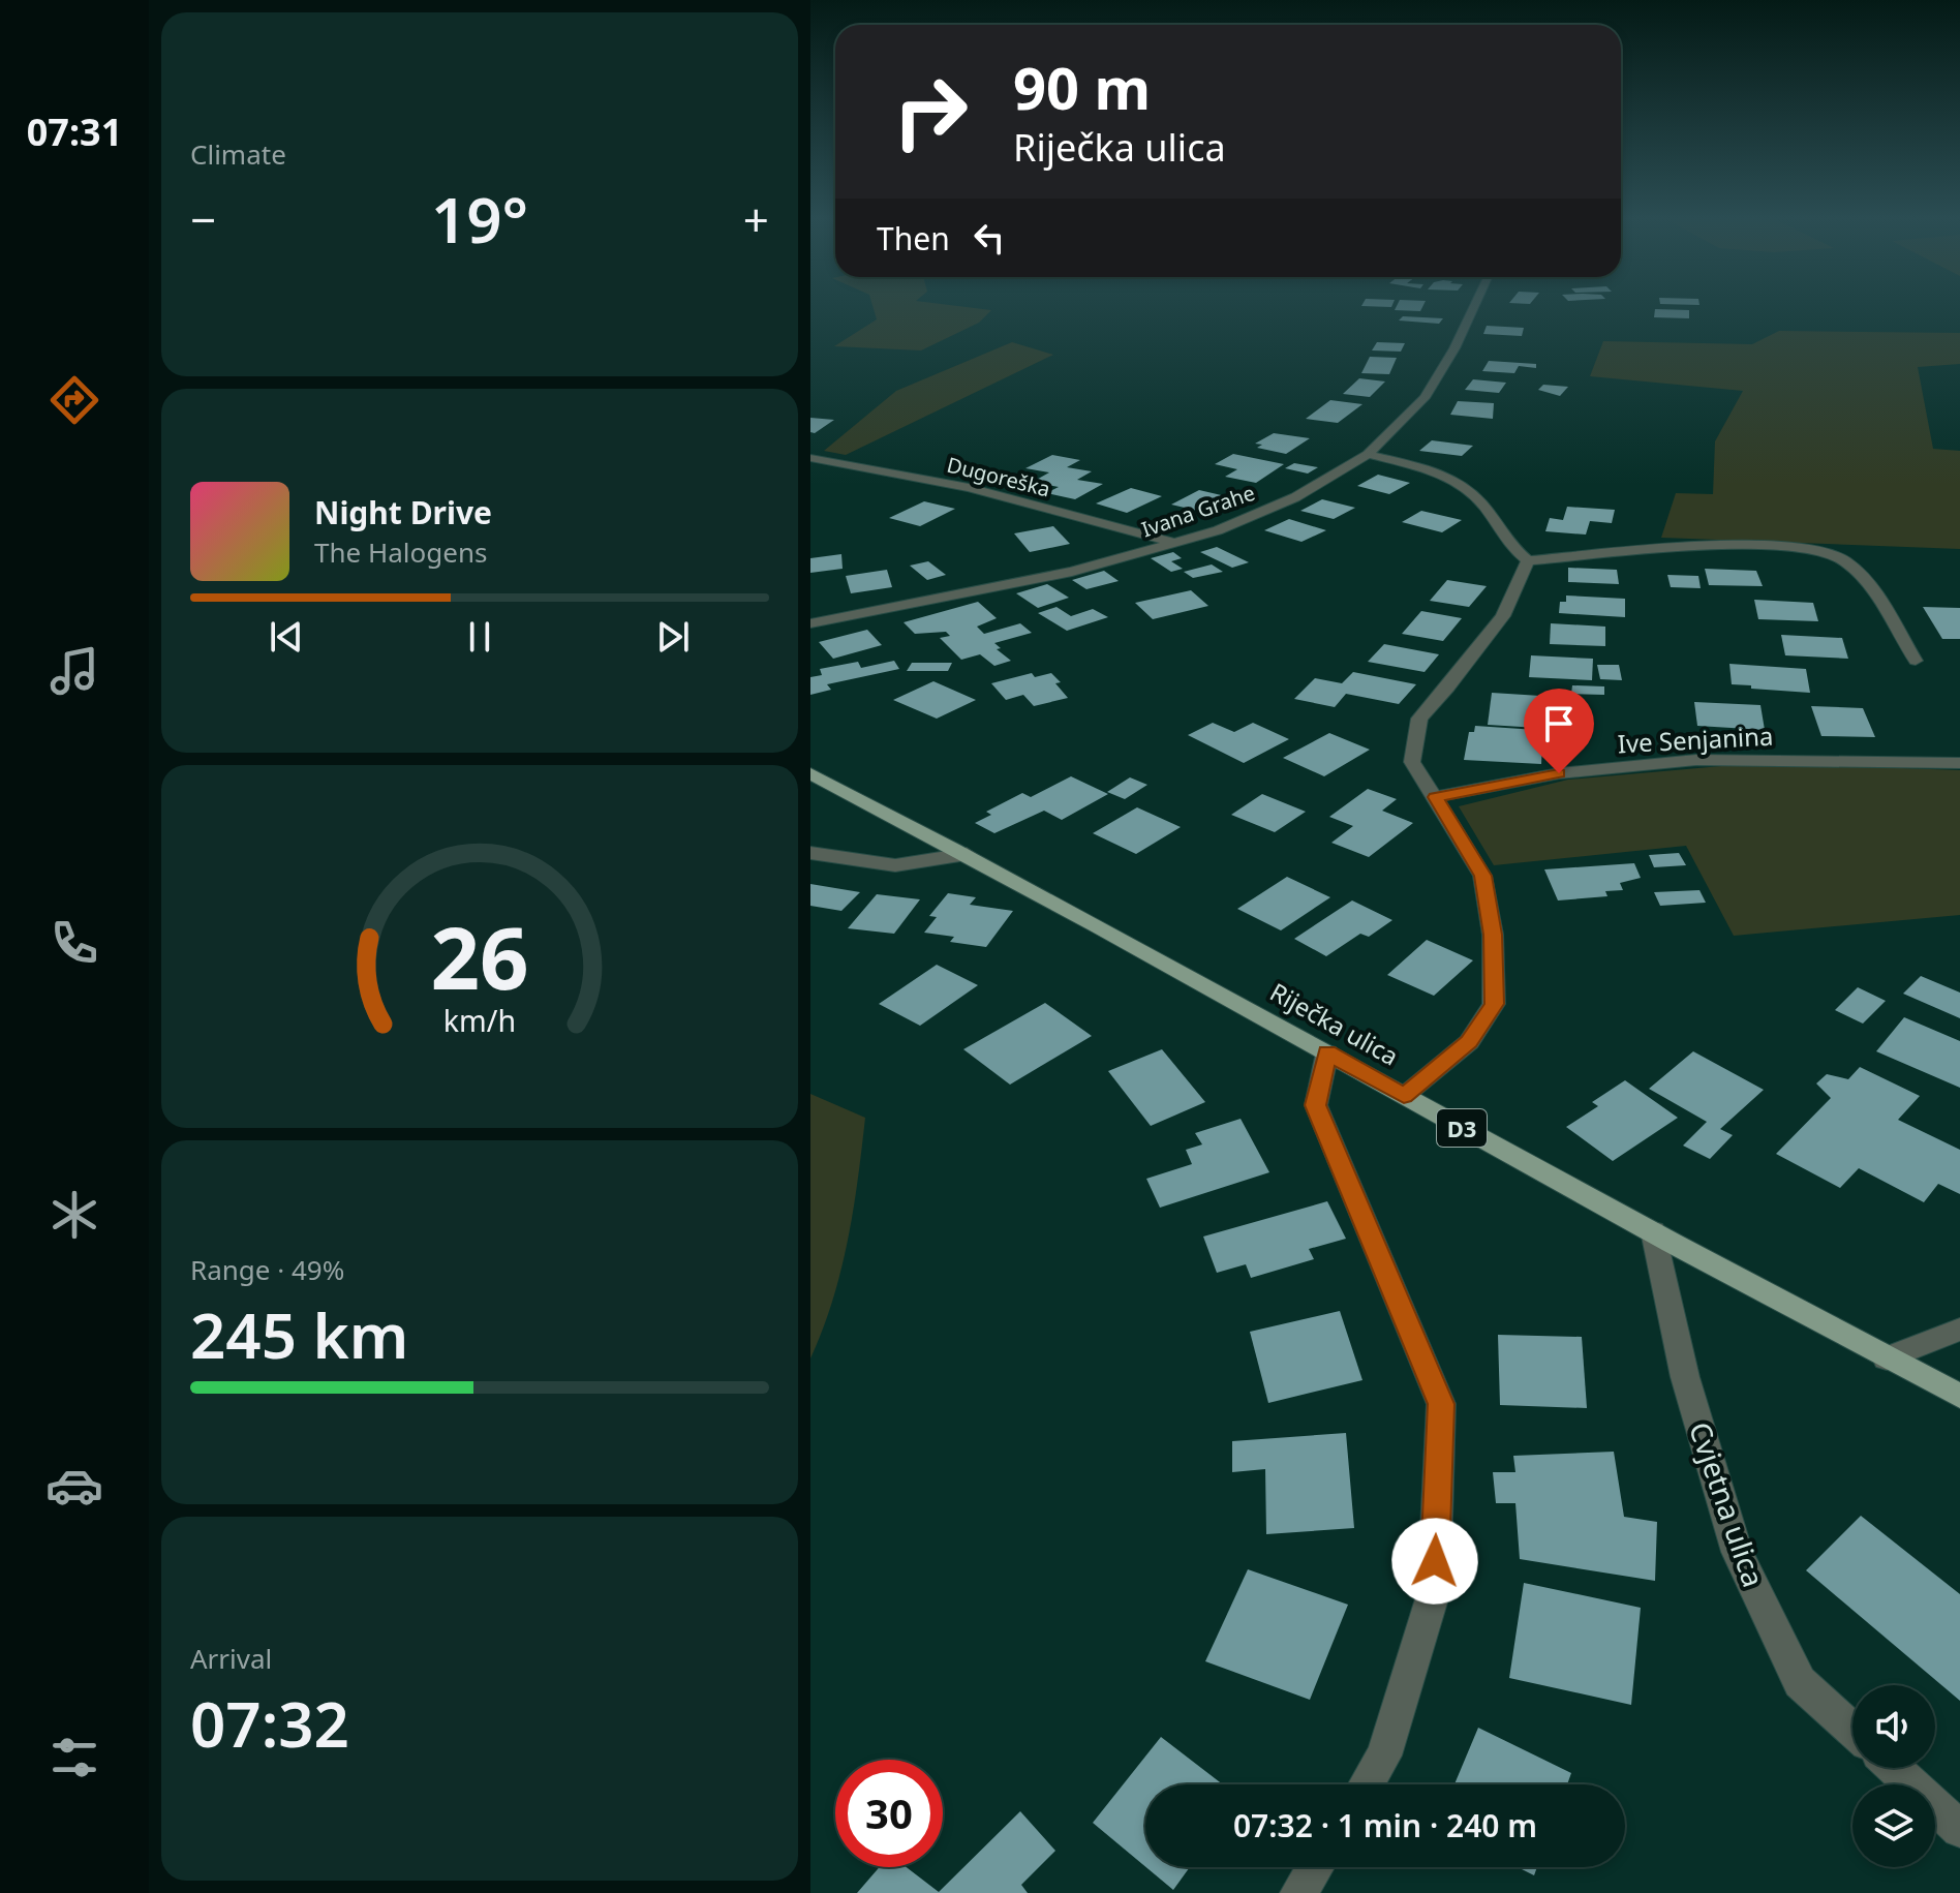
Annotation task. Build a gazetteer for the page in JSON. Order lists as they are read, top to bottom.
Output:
{
  "streets": {
    "main road": ["Riječka ulica", "D3"],
    "street": [
      "Dugoreška",
      "Ivana Grahe",
      "Ive Senjanina",
      "Cvjetna ulica"
    ]
  },
  "crossings": [
    ["Dugoreška", "Ivana Grahe"],
    ["Riječka ulica", "Cvjetna ulica"]
  ],
  "page": {
    "tabs": "07:31",
    "tile": [
      "Climate",
      ["Range · 49%", "245 km"],
      ["Arrival", "07:32"]
    ],
    "turn": ["90 m", "Riječka ulica"],
    "heat": ["−", "19°", "+"],
    "then": "Then",
    "song": ["Night Drive", "The Halogens"],
    "limit": "30",
    "trip": "07:32 · 1 min · 240 m",
    "gauge": ["26", "km/h"]
  }
}
